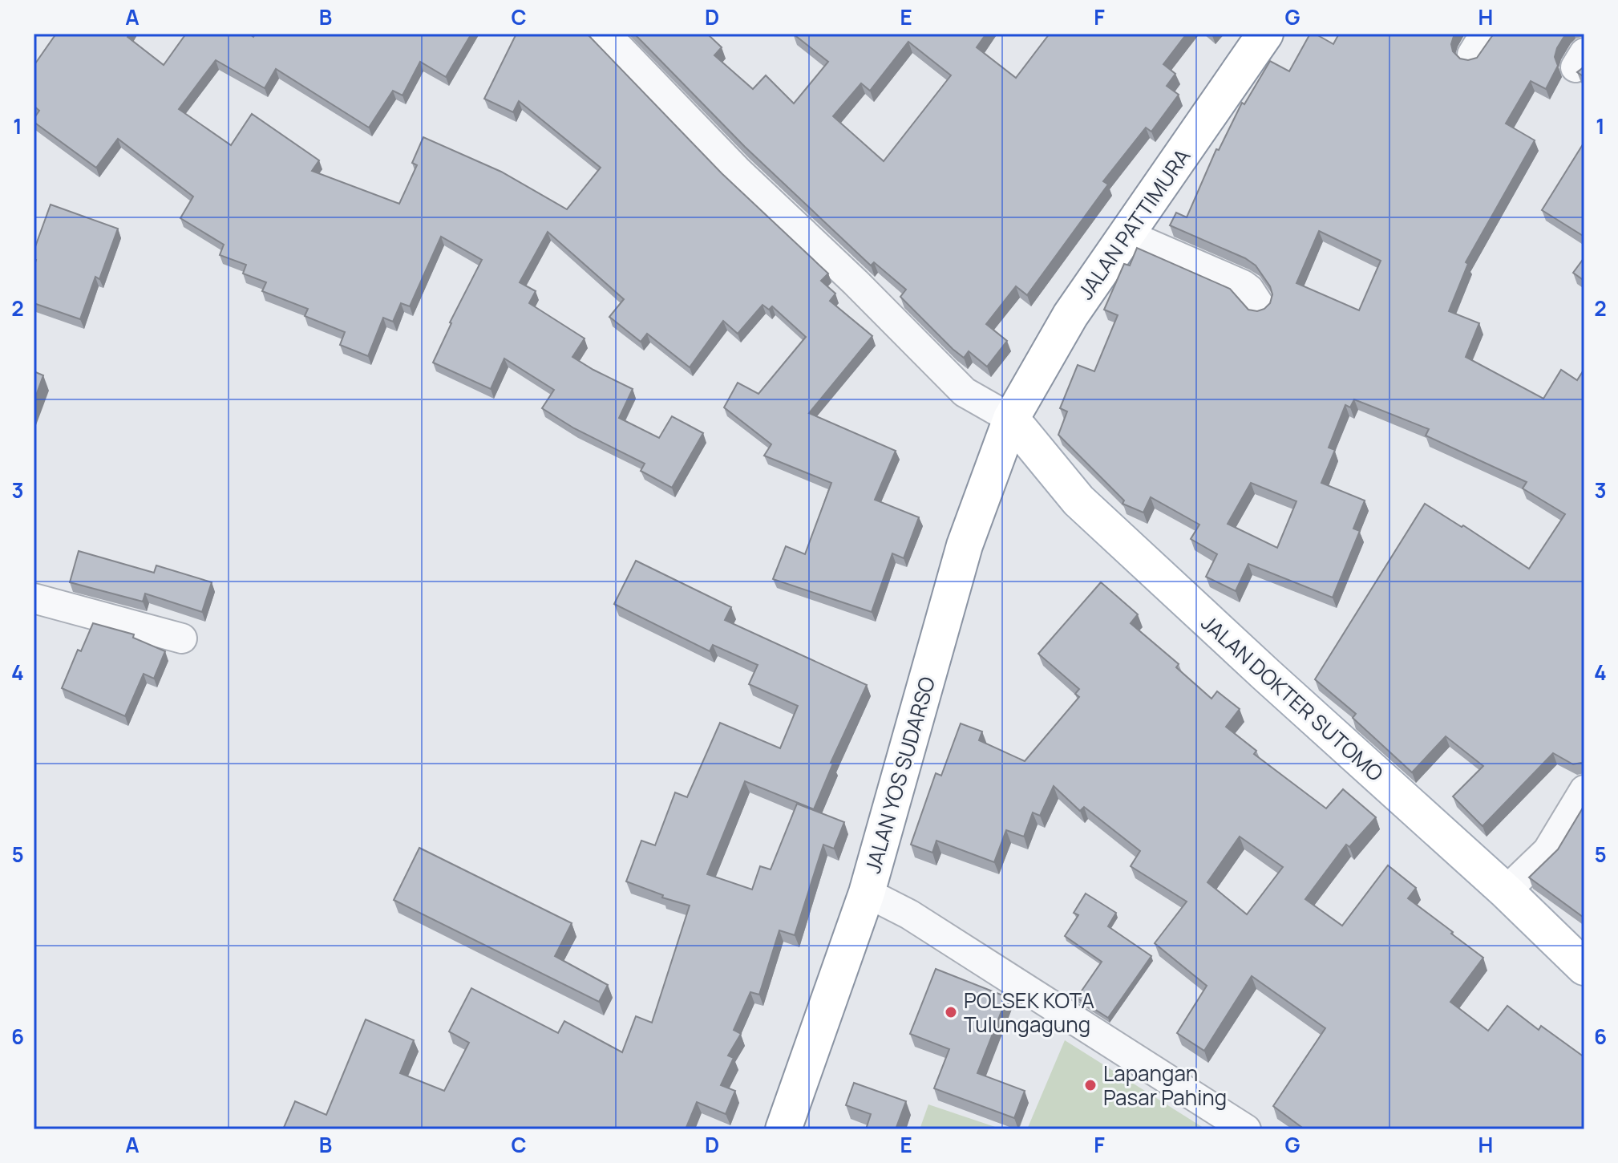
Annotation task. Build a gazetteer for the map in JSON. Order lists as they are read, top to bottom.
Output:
{
  "streets": {
    "main road": ["JALAN PATTIMURA", "JALAN DOKTER SUTOMO", "JALAN YOS SUDARSO"]
  },
  "crossings": [
    ["JALAN PATTIMURA", "JALAN DOKTER SUTOMO"],
    ["JALAN PATTIMURA", "JALAN YOS SUDARSO"],
    ["JALAN DOKTER SUTOMO", "JALAN YOS SUDARSO"]
  ],
  "places": ["POLSEK KOTA Tulungagung", "Lapangan Pasar Pahing"],
  "grid": {
    "columns": [
      "A",
      "B",
      "C",
      "D",
      "E",
      "F",
      "G",
      "H"
    ],
    "rows": [
      "1",
      "2",
      "3",
      "4",
      "5",
      "6"
    ]
  }
}
